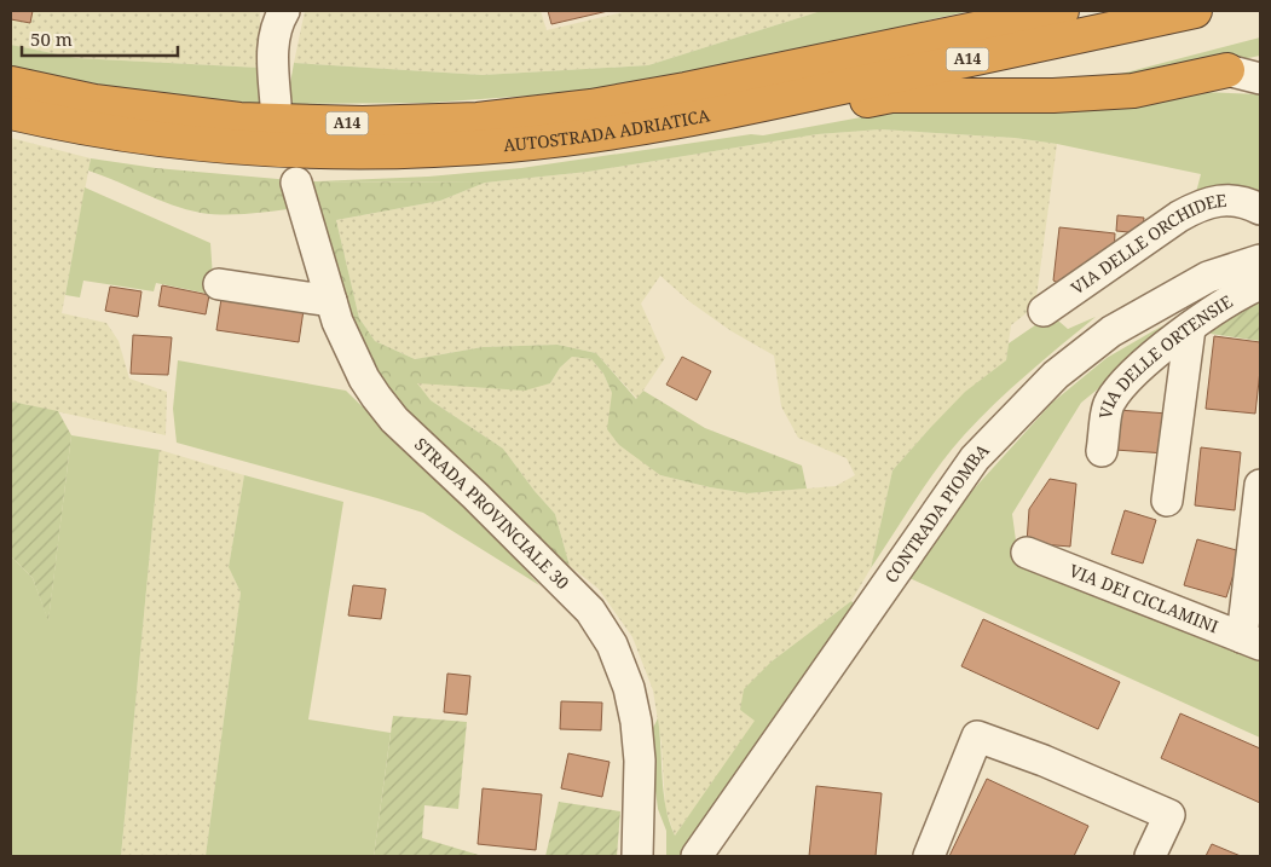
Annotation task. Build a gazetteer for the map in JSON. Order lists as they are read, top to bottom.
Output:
{
  "streets": {
    "highway": ["A14", "AUTOSTRADA ADRIATICA"],
    "street": [
      "VIA DELLE ORCHIDEE",
      "VIA DELLE ORTENSIE",
      "STRADA PROVINCIALE 30",
      "CONTRADA PIOMBA",
      "VIA DEI CICLAMINI"
    ]
  },
  "scale_bar": "50 m"
}
